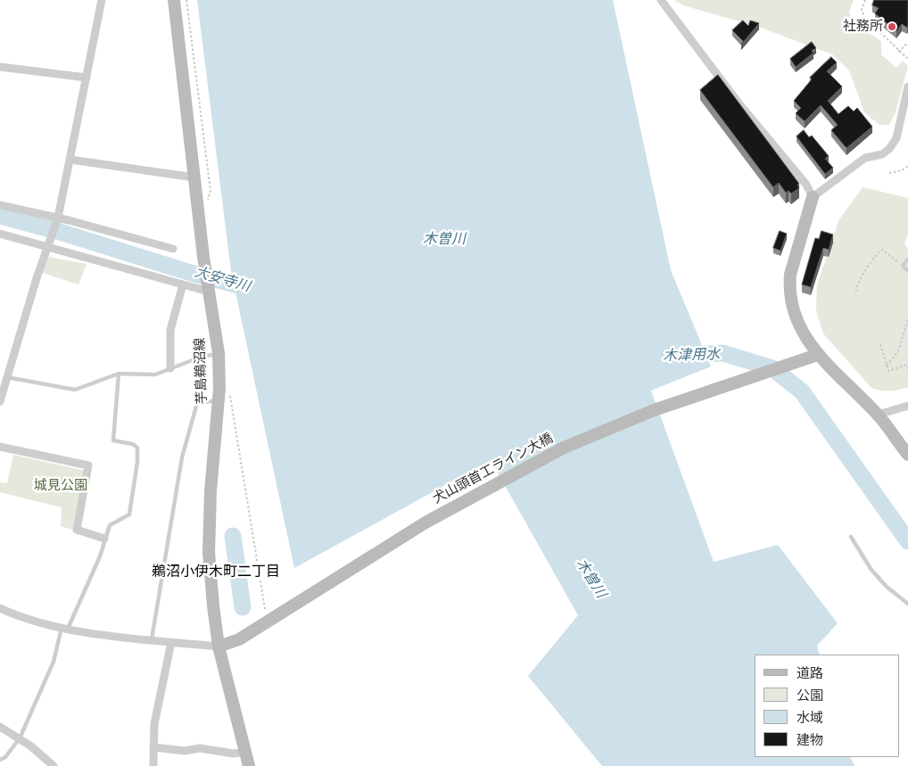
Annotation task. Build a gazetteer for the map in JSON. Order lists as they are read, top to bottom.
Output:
{
  "streets": {
    "street": ["芋島鵜沼線", "犬山頭首工ライン大橋"]
  },
  "crossings": [
    ["芋島鵜沼線", "犬山頭首工ライン大橋"]
  ],
  "districts": ["鵜沼小伊木町二丁目"],
  "water": ["木曽川", "大安寺川", "木津用水"],
  "parks": ["城見公園"],
  "places": ["社務所"],
  "legend": [
    "道路",
    "公園",
    "水域",
    "建物"
  ]
}
